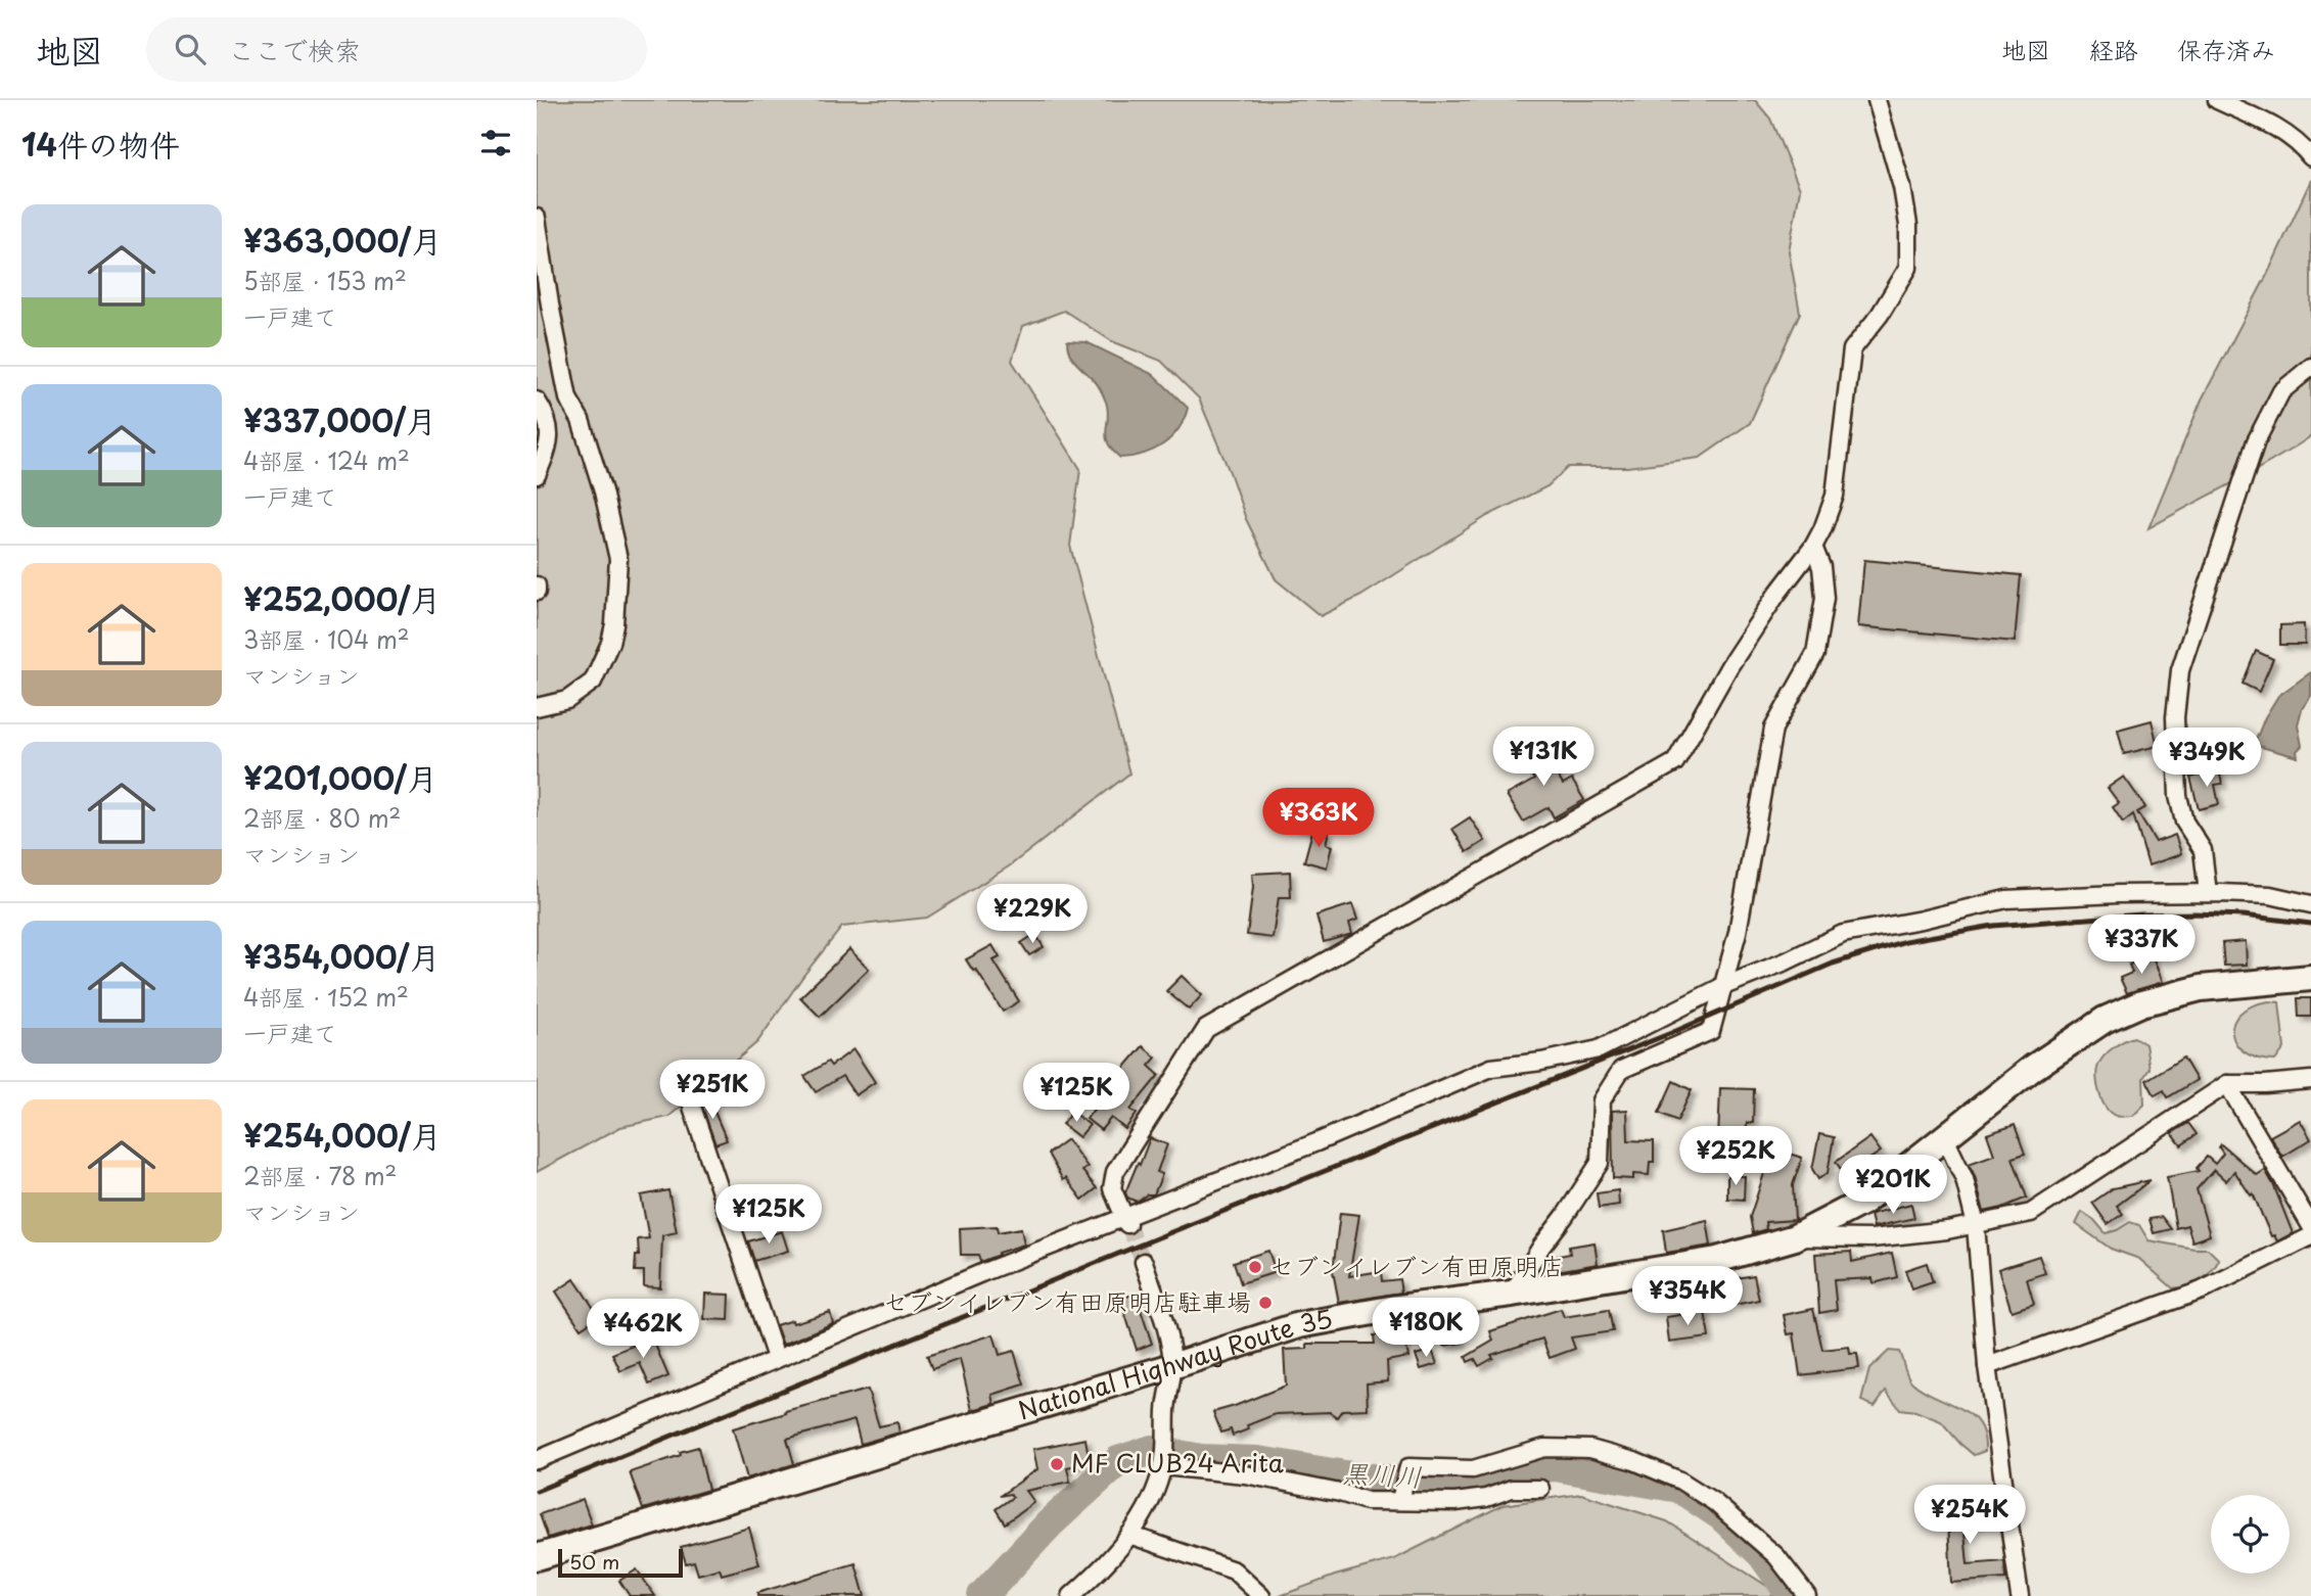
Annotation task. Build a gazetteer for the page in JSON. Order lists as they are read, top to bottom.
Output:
{
  "streets": {
    "highway": ["National Highway Route 35"]
  },
  "water": ["黒川川"],
  "places": ["セブンイレブン有田原明店", "セブンイレブン有田原明店駐車場", "MF CLUB24 Arita"],
  "scale_bar": "50 m",
  "page": {
    "header": "地図",
    "search": "ここで検索",
    "nav": ["地図", "経路", "保存済み"],
    "heading": "14件の物件",
    "list": [
      {
        "name": "¥363,000/月",
        "note": "5部屋 · 153 m² · 一戸建て"
      },
      {
        "name": "¥337,000/月",
        "note": "4部屋 · 124 m² · 一戸建て"
      },
      {
        "name": "¥252,000/月",
        "note": "3部屋 · 104 m² · マンション"
      },
      {
        "name": "¥201,000/月",
        "note": "2部屋 · 80 m² · マンション"
      },
      {
        "name": "¥354,000/月",
        "note": "4部屋 · 152 m² · 一戸建て"
      },
      {
        "name": "¥254,000/月",
        "note": "2部屋 · 78 m² · マンション"
      }
    ],
    "price": [
      "¥131K",
      "¥349K",
      "¥363K",
      "¥229K",
      "¥337K",
      "¥251K",
      "¥125K",
      "¥252K",
      "¥201K",
      "¥125K",
      "¥354K",
      "¥180K",
      "¥462K",
      "¥254K"
    ],
    "scale": "50 m"
  }
}
